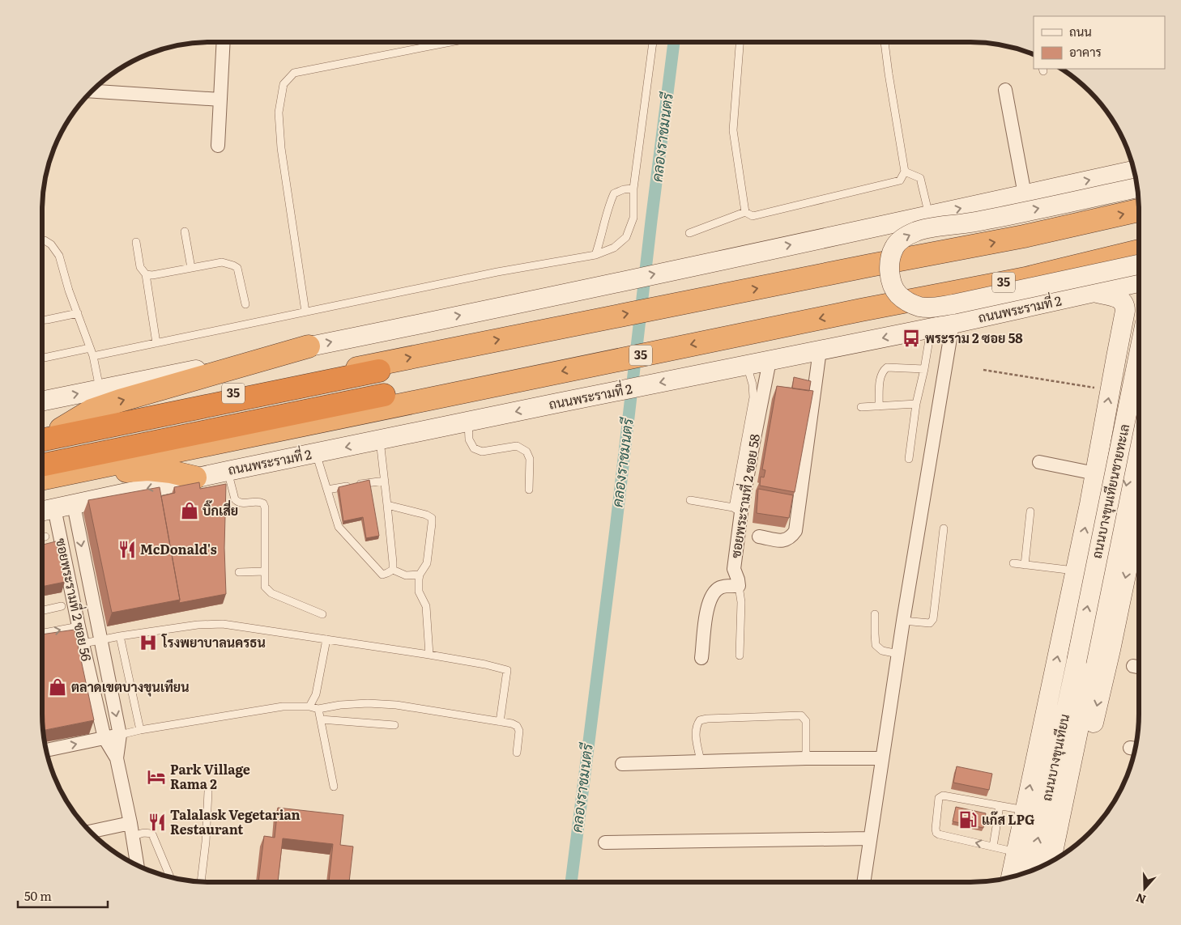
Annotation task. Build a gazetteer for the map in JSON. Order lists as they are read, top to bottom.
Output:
{
  "streets": {
    "highway": ["35"],
    "main road": ["ถนนพระรามที่ 2", "ถนนบางขุนเทียนชายทะเล", "ถนนบางขุนเทียน"],
    "street": ["ซอยพระรามที่ 2 ซอย 58", "ซอยพระรามที่ 2 ซอย 56"]
  },
  "crossings": [
    ["ถนนพระรามที่ 2", "ซอยพระรามที่ 2 ซอย 58"],
    ["ถนนพระรามที่ 2", "ซอยพระรามที่ 2 ซอย 56"],
    ["ถนนบางขุนเทียนชายทะเล", "ถนนบางขุนเทียน"]
  ],
  "water": ["คลองราชมนตรี"],
  "places": {
    "bus stop": ["พระราม 2 ซอย 58"],
    "shop": ["บิ๊กเสี่ย", "ตลาดเขตบางขุนเทียน"],
    "restaurant": ["McDonald's", "Talalask Vegetarian Restaurant"],
    "hospital": ["โรงพยาบาลนครธน"],
    "hotel": ["Park Village Rama 2"],
    "fuel station": ["แก๊ส LPG"]
  },
  "legend": ["ถนน", "อาคาร"],
  "scale_bar": "50 m",
  "north": "bottom"
}
